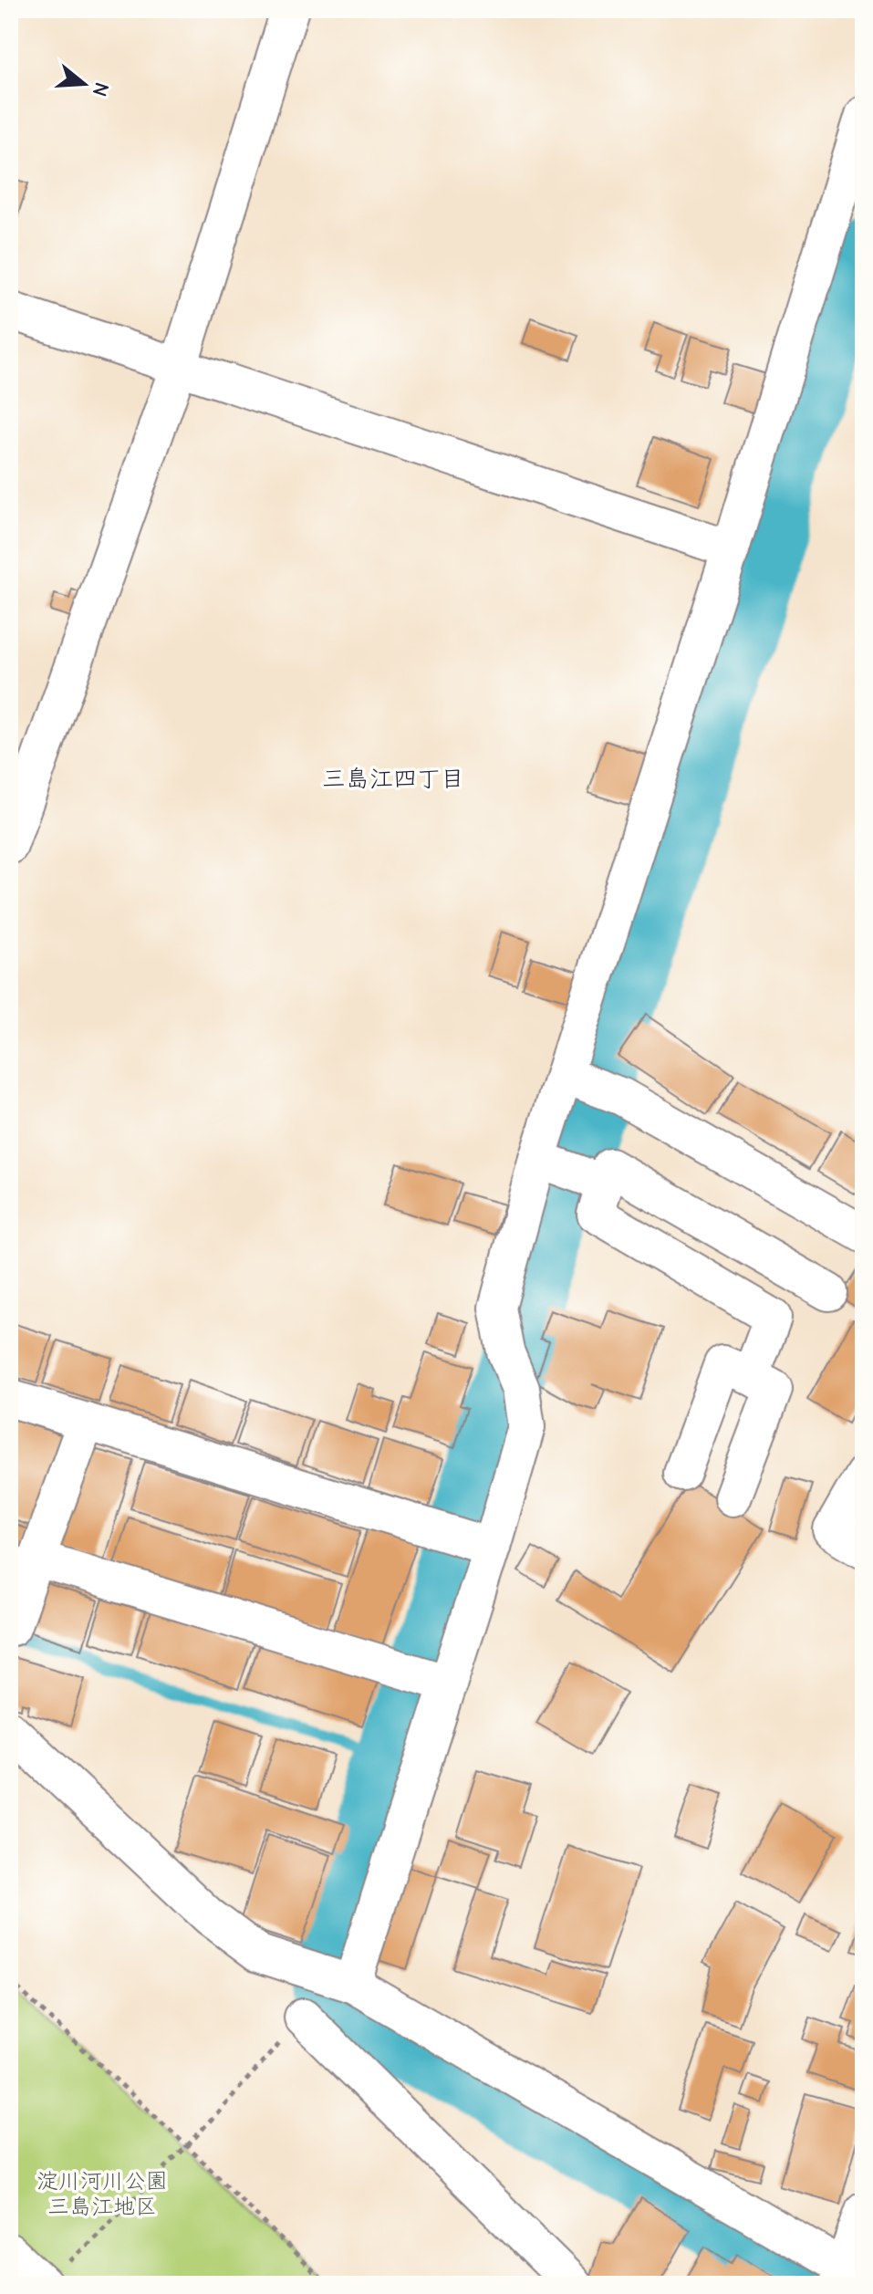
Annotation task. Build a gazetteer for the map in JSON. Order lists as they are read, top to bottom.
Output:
{
  "districts": ["三島江四丁目"],
  "parks": ["淀川河川公園 三島江地区"],
  "north": "right"
}
